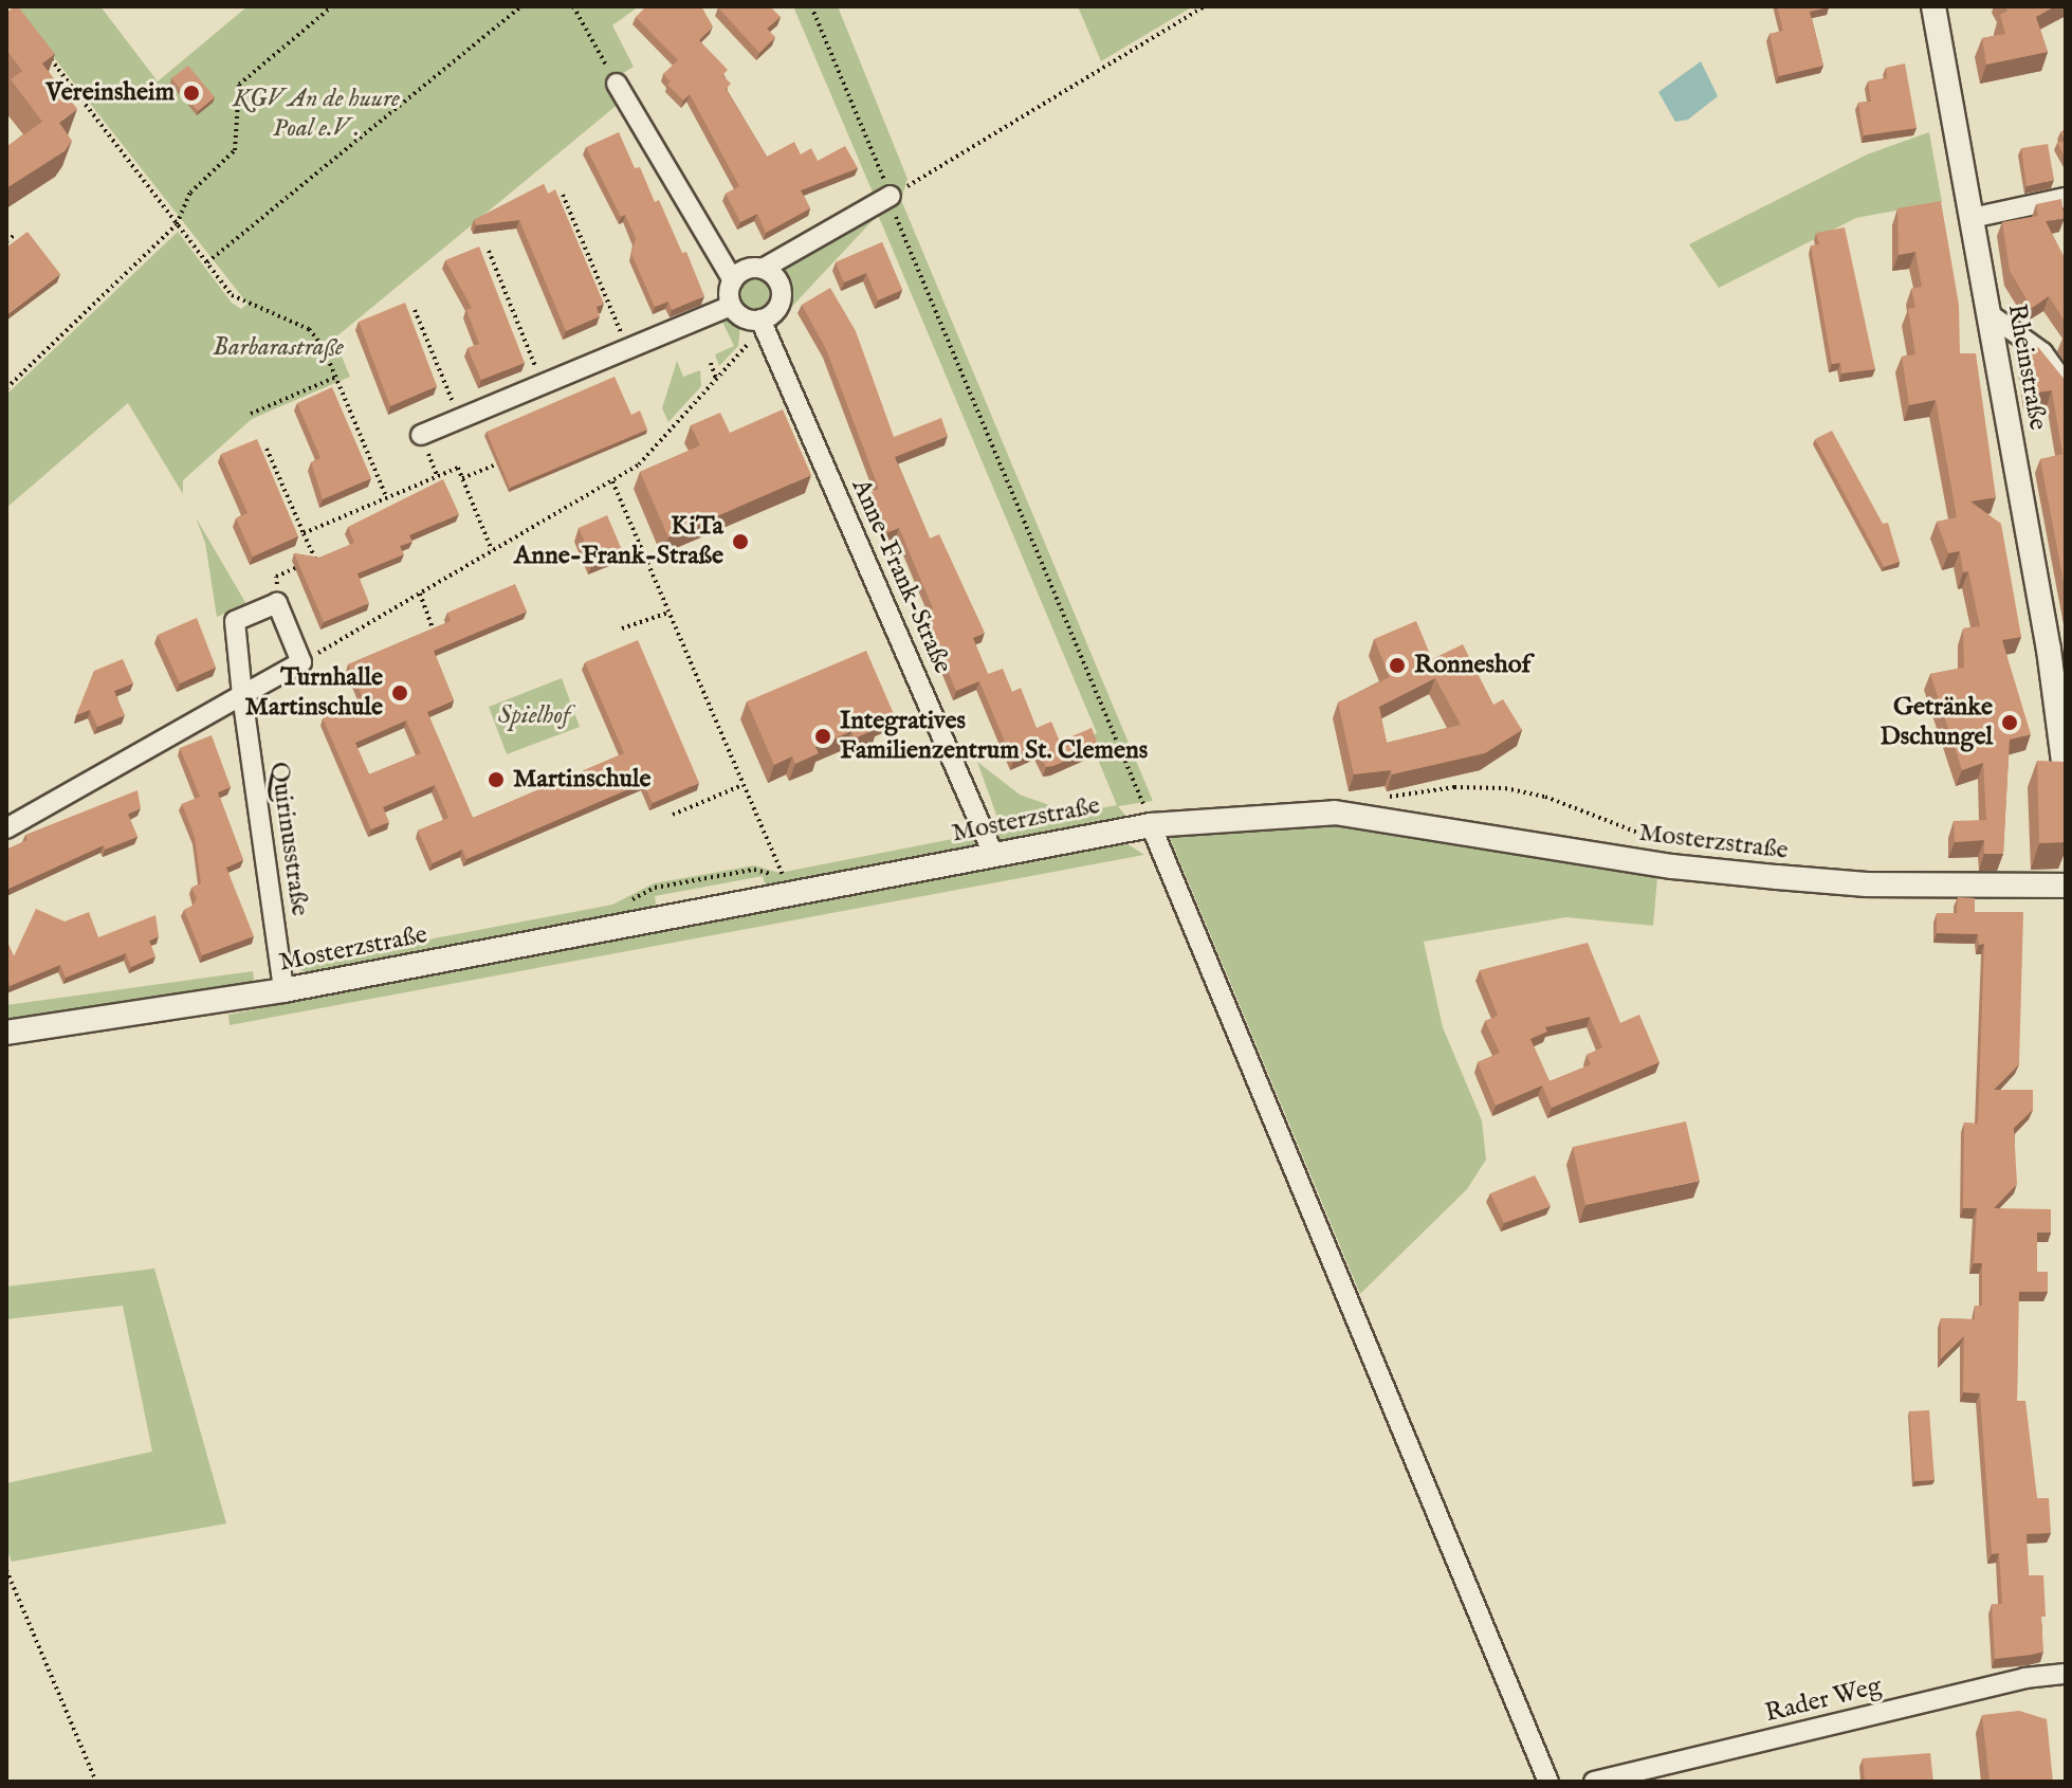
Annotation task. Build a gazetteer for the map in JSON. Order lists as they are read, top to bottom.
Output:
{
  "streets": {
    "street": [
      "Rheinstraße",
      "Anne-Frank-Straße",
      "Mosterzstraße",
      "Quirinusstraße",
      "Rader Weg"
    ]
  },
  "crossings": [
    ["Anne-Frank-Straße", "Mosterzstraße"],
    ["Mosterzstraße", "Quirinusstraße"]
  ],
  "parks": ["KGV An de huure Poal e.V .", "Barbarastraße", "Spielhof"],
  "places": [
    "Vereinsheim",
    "KiTa Anne-Frank-Straße",
    "Ronneshof",
    "Turnhalle Martinschule",
    "Getränke Dschungel",
    "Integratives Familienzentrum St. Clemens",
    "Martinschule"
  ]
}
